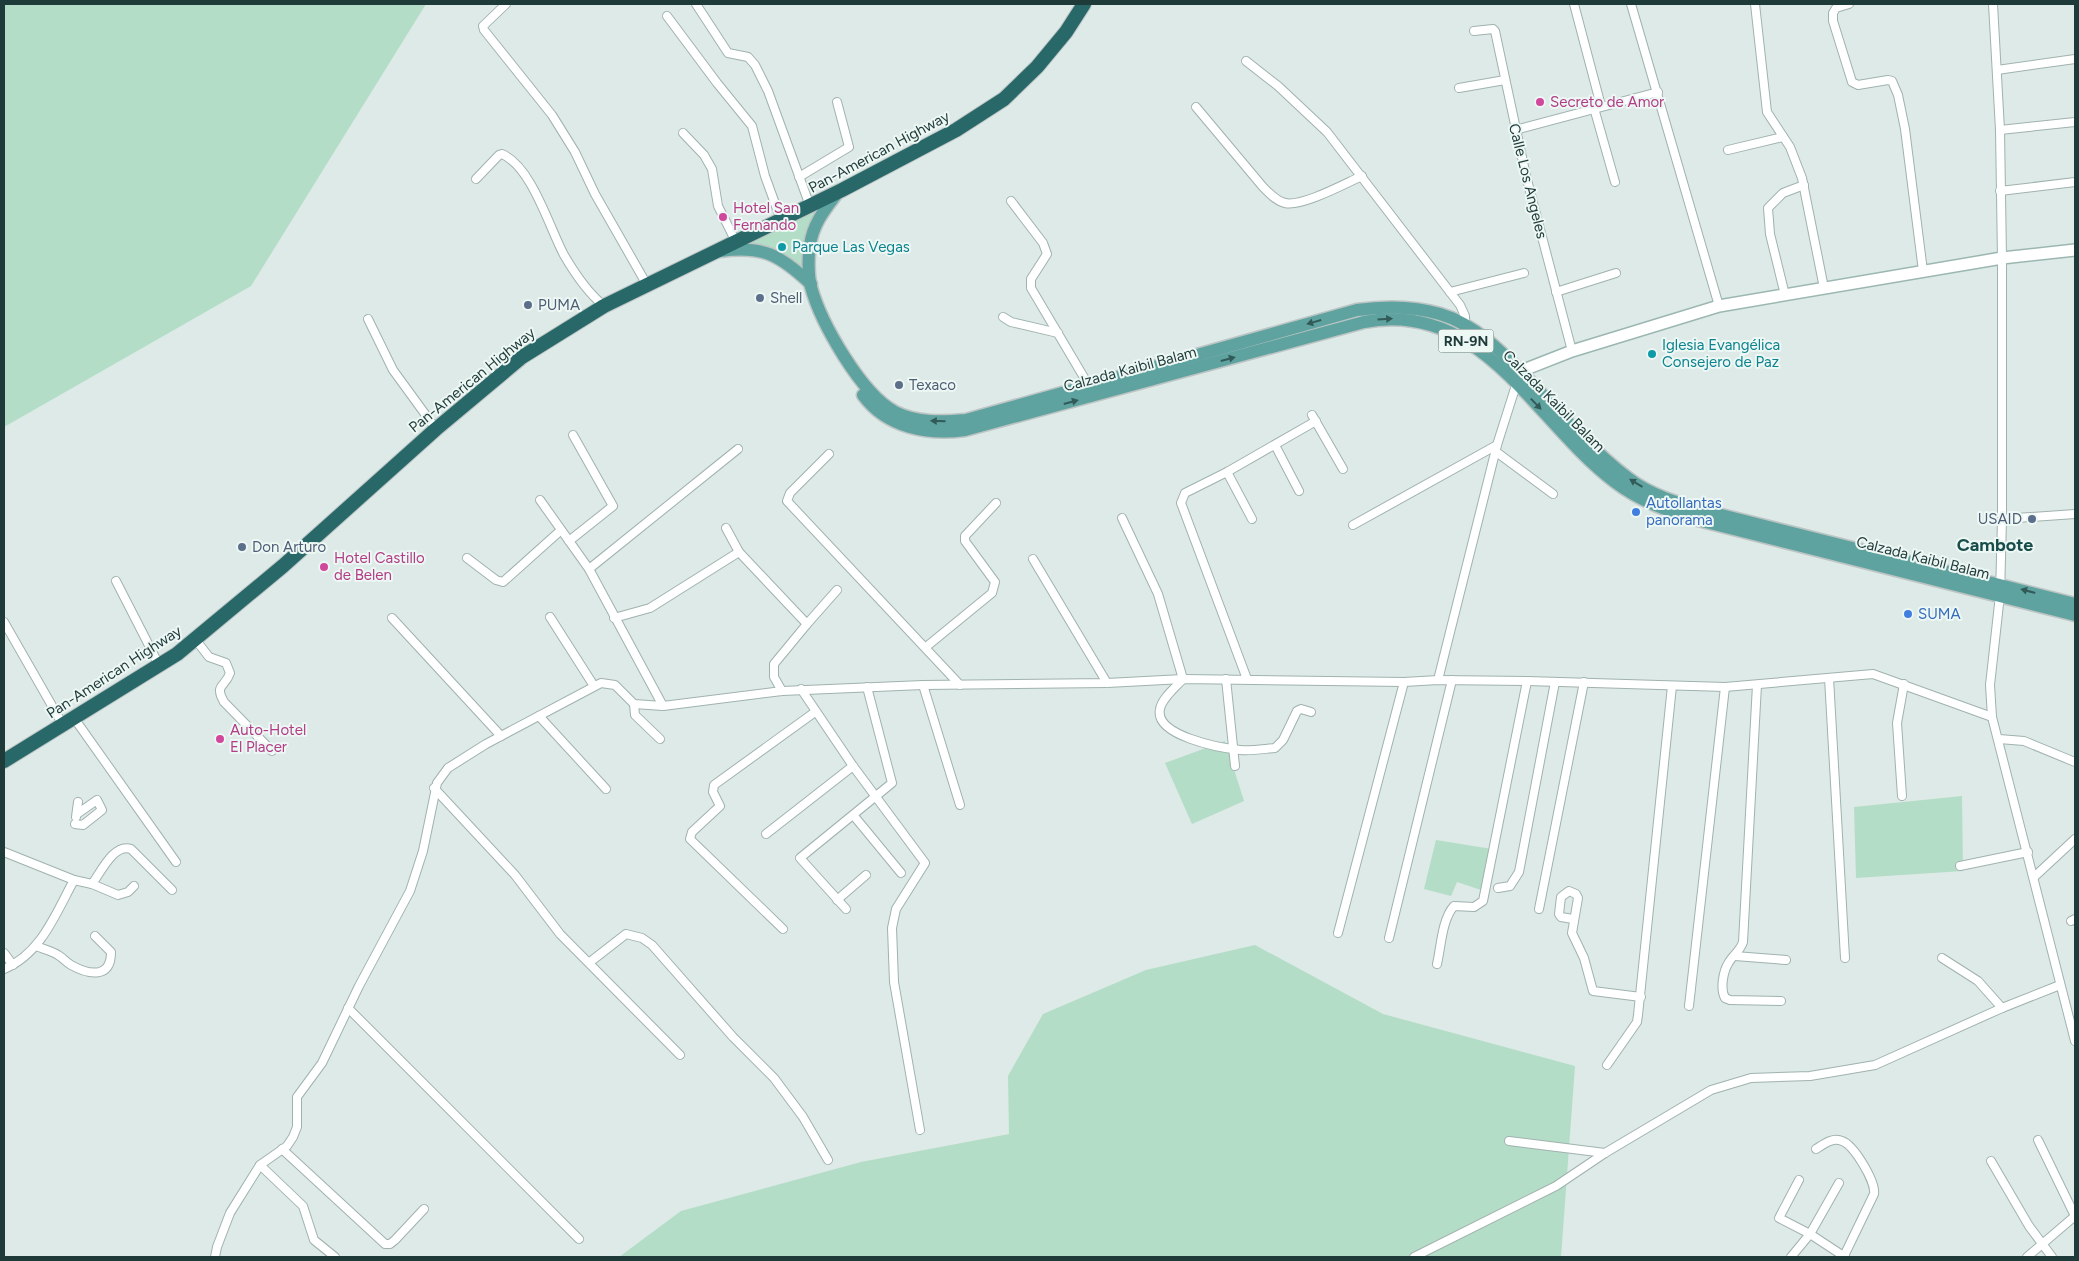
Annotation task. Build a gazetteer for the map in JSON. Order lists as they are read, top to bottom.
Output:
{
  "streets": {
    "highway": ["Pan-American Highway"],
    "main road": ["RN-9N", "Calzada Kaibil Balam"],
    "street": ["Calle Los Angeles"]
  },
  "crossings": [
    ["Pan-American Highway", "Calzada Kaibil Balam"]
  ],
  "districts": ["Cambote"],
  "places": [
    "Secreto de Amor",
    "Hotel San Fernando",
    "Parque Las Vegas",
    "Shell",
    "PUMA",
    "Iglesia Evangélica Consejero de Paz",
    "Texaco",
    "Autollantas panorama",
    "USAID",
    "Don Arturo",
    "Hotel Castillo de Belen",
    "SUMA",
    "Auto-Hotel El Placer"
  ]
}
